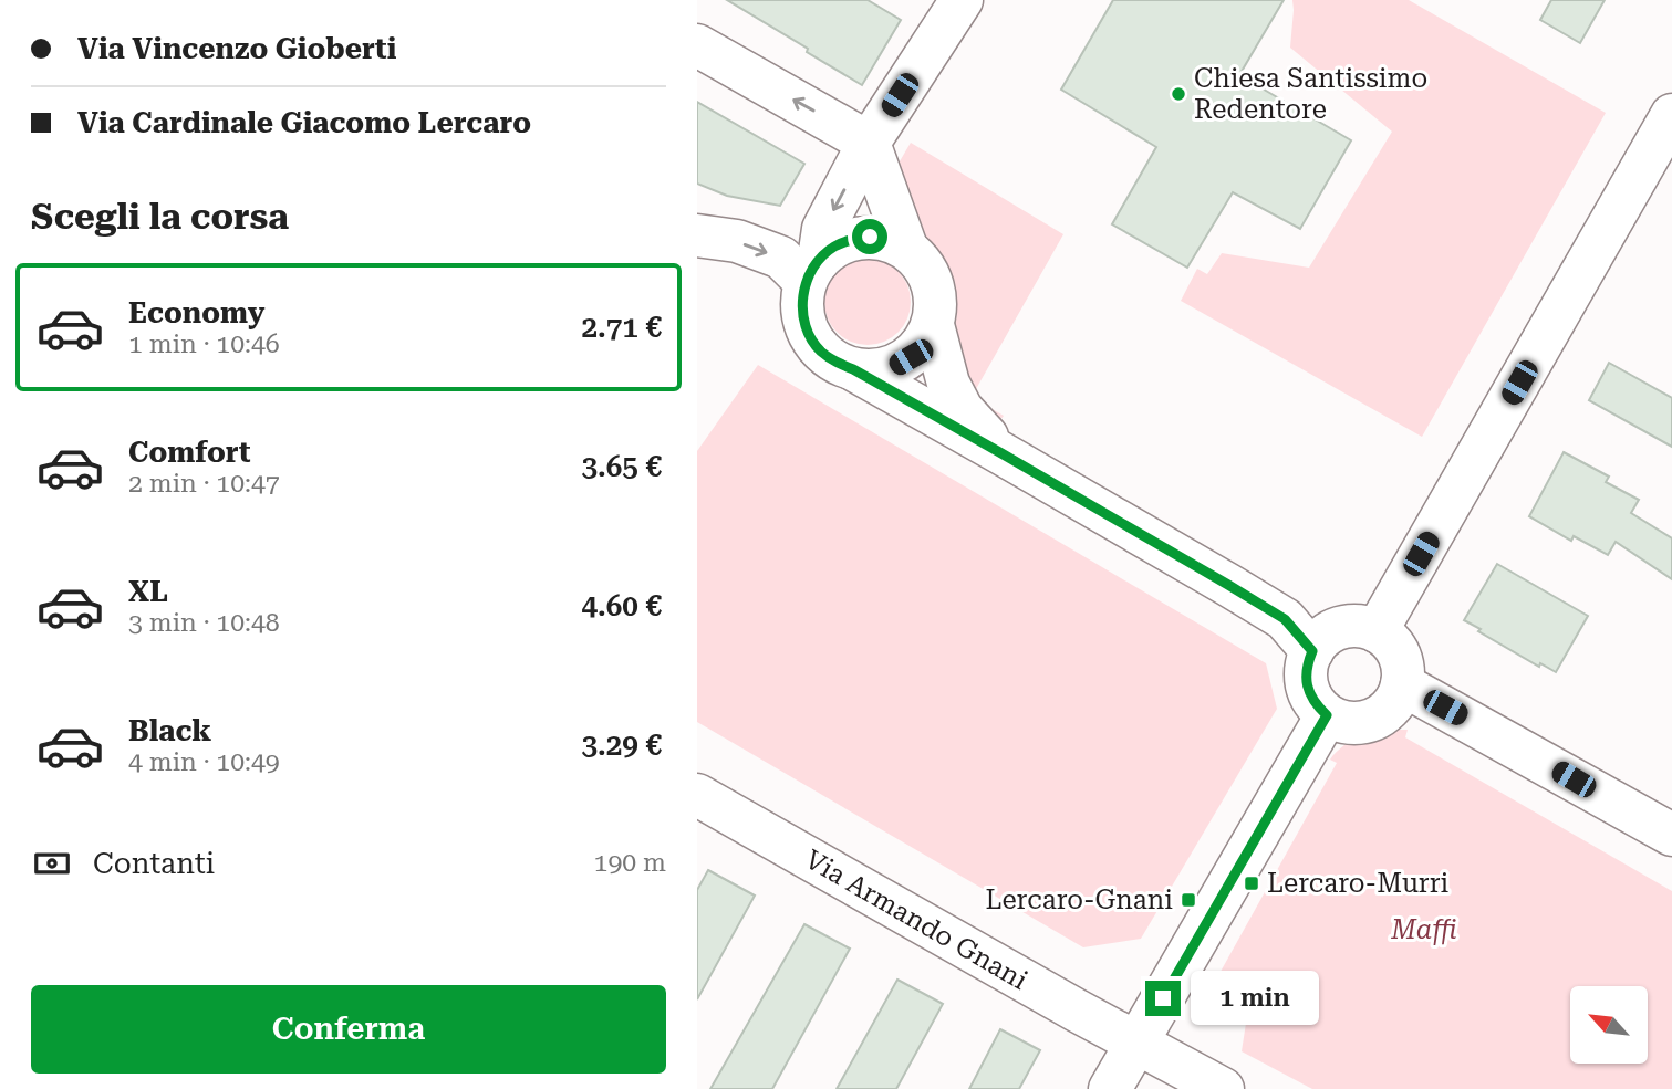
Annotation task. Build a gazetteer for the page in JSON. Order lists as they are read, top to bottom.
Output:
{
  "streets": {
    "street": ["Via Armando Gnani"]
  },
  "parks": ["Maffi"],
  "places": {
    "other": ["Chiesa Santissimo Redentore"],
    "transit": ["Lercaro-Murri", "Lercaro-Gnani"]
  },
  "north": "top left",
  "page": {
    "banner": ["Via Vincenzo Gioberti", "Via Cardinale Giacomo Lercaro"],
    "heading": "Scegli la corsa",
    "list": [
      {
        "name": "Economy",
        "note": "1 min · 10:46",
        "value": "2.71 €"
      },
      {
        "name": "Comfort",
        "note": "2 min · 10:47",
        "value": "3.65 €"
      },
      {
        "name": "XL",
        "note": "3 min · 10:48",
        "value": "4.60 €"
      },
      {
        "name": "Black",
        "note": "4 min · 10:49",
        "value": "3.29 €"
      }
    ],
    "pay": ["Contanti", "190 m"],
    "buttons": "Conferma",
    "bubble": "1 min"
  }
}
